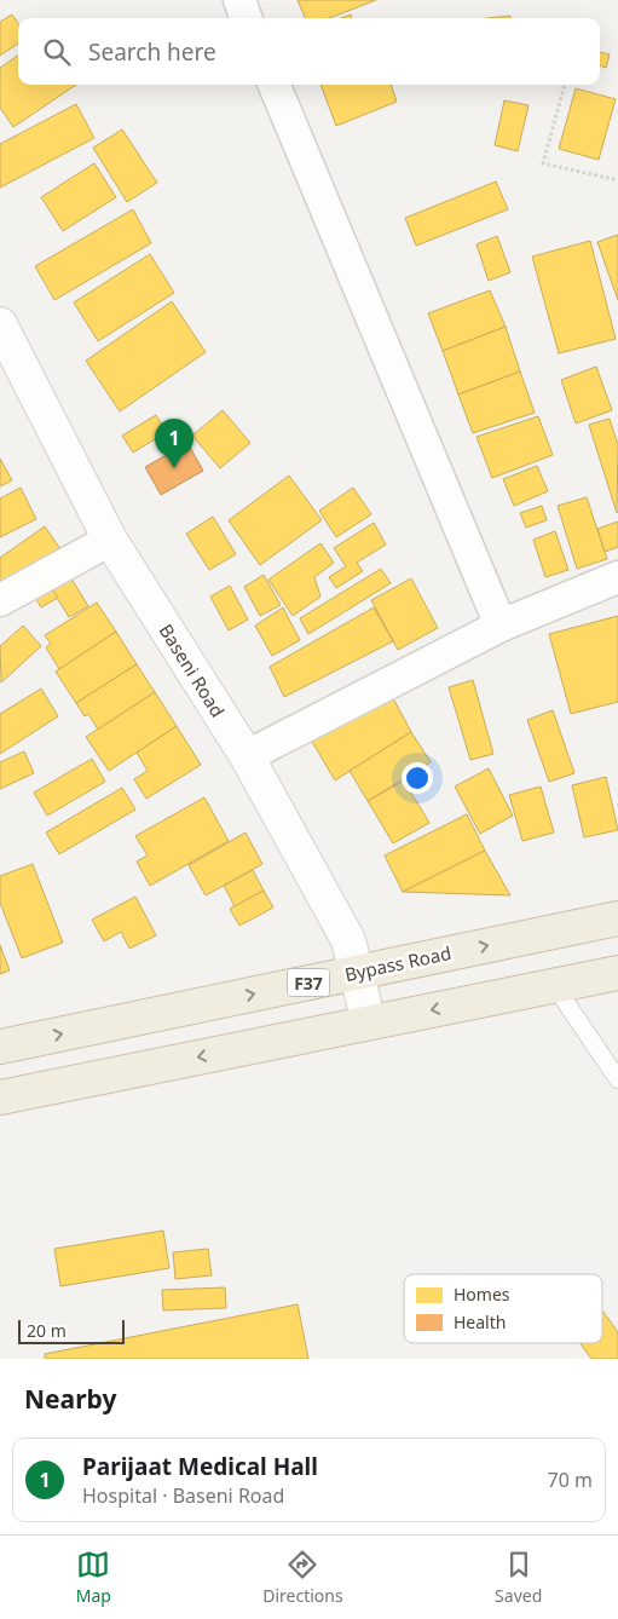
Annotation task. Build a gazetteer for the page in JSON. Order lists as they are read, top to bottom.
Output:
{
  "streets": {
    "highway": ["Bypass Road", "F37"],
    "street": ["Baseni Road"]
  },
  "crossings": [
    ["Baseni Road", "Bypass Road"]
  ],
  "legend": ["Homes", "Health"],
  "scale_bar": "20 m",
  "page": {
    "search": "Search here",
    "pins": "1",
    "scale": "20 m",
    "heading": "Nearby",
    "list": [
      {
        "mark": "1",
        "name": "Parijaat Medical Hall",
        "note": "Hospital · Baseni Road",
        "value": "70 m"
      }
    ],
    "nav": ["Map", "Directions", "Saved"]
  }
}
